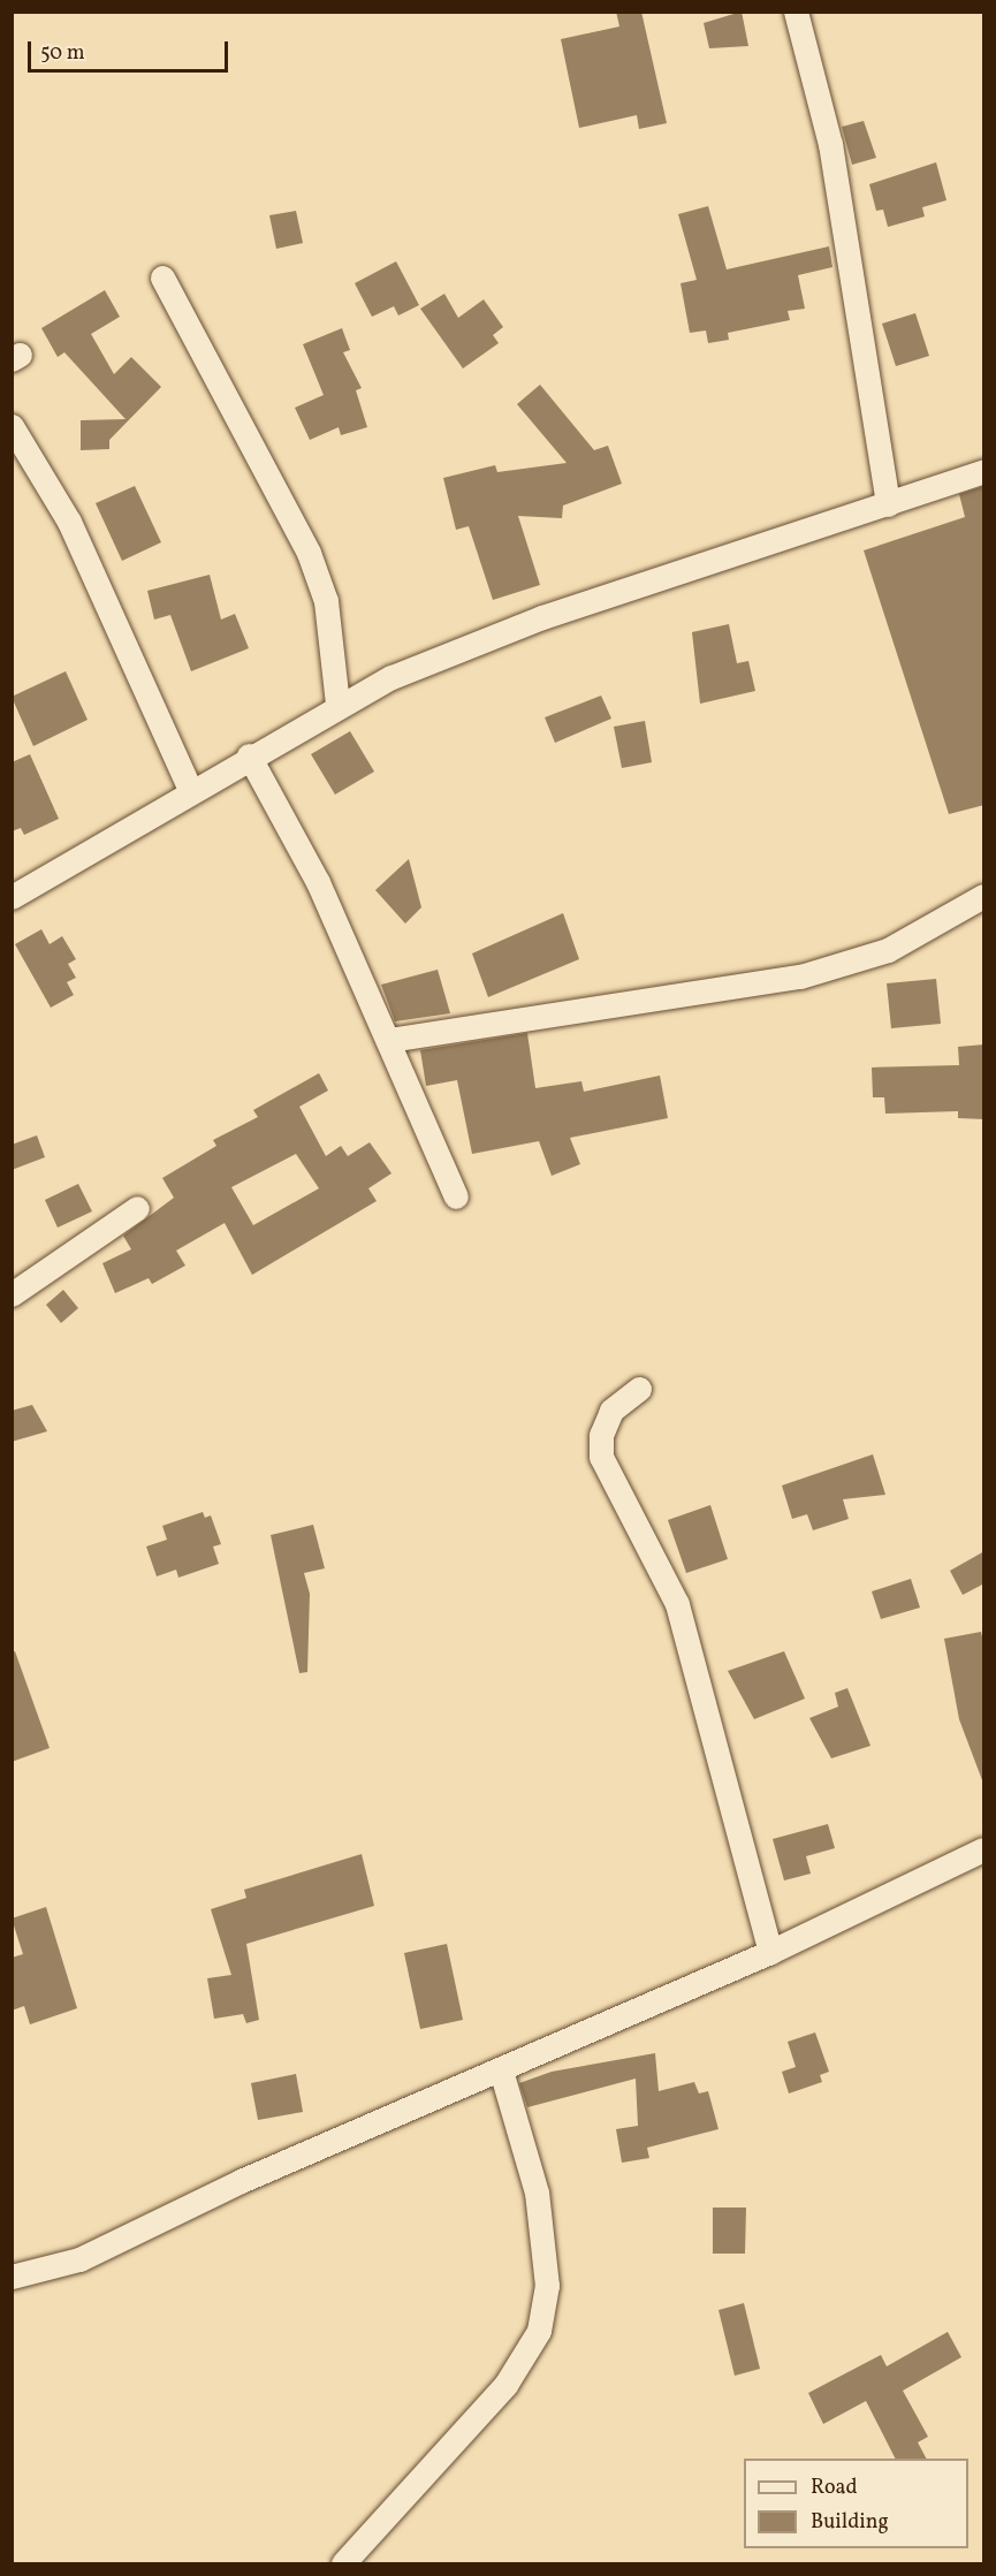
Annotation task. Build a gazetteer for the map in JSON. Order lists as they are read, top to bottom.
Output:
{
  "legend": ["Road", "Building"],
  "scale_bar": "50 m"
}
